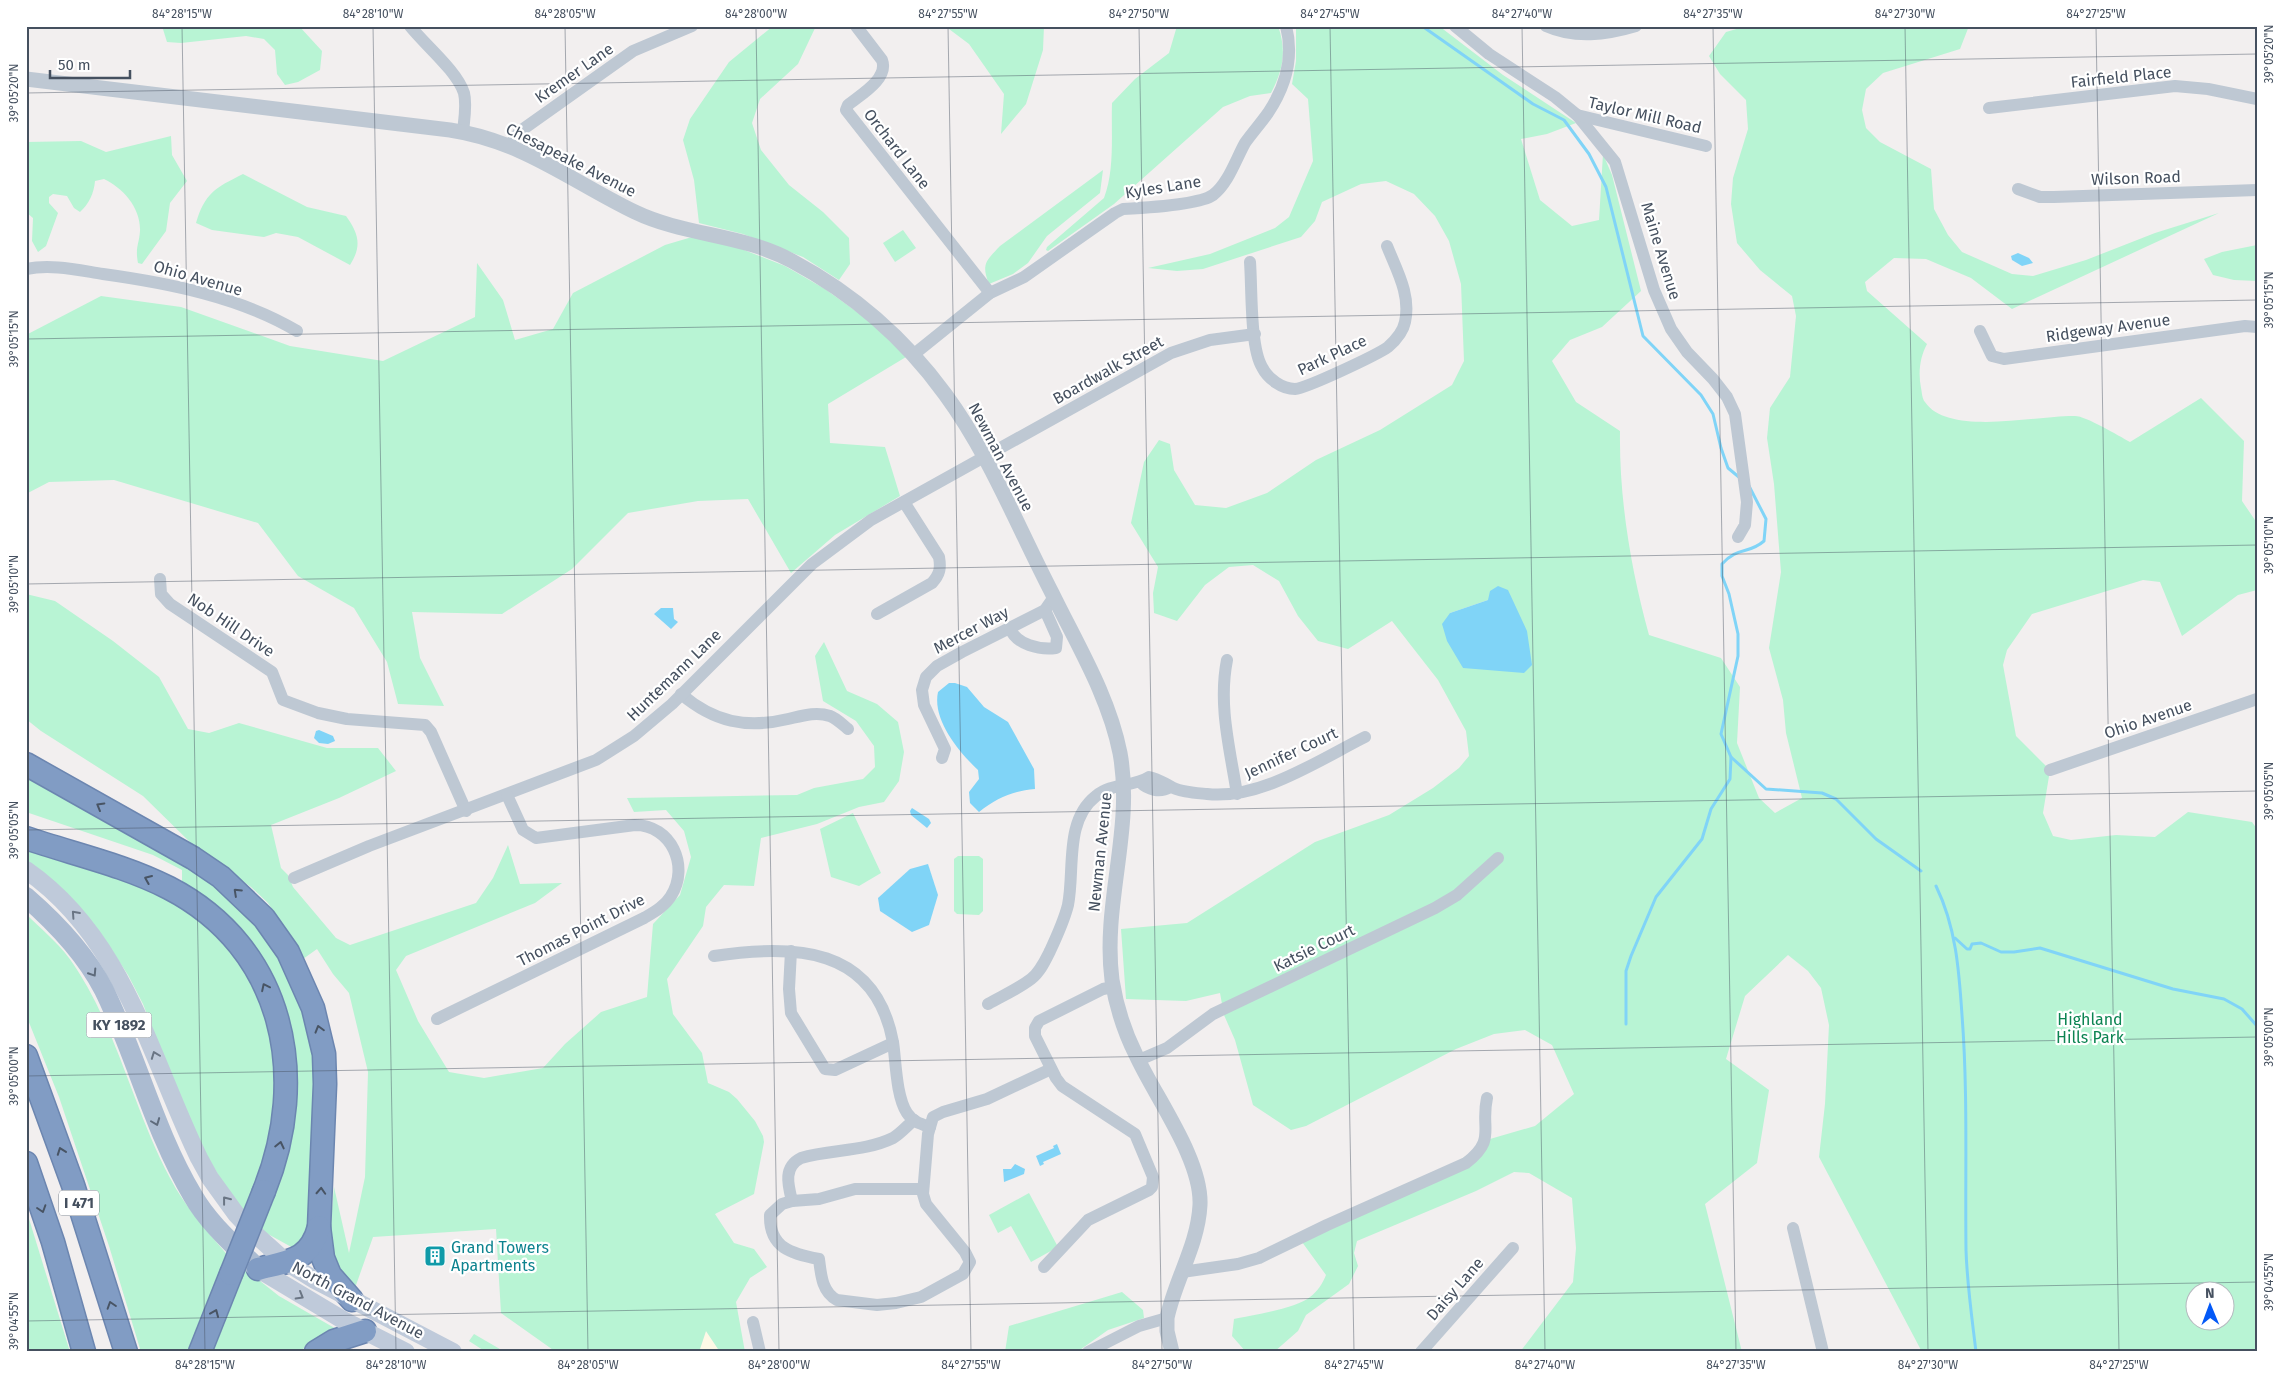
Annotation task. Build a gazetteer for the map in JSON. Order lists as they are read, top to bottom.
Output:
{
  "streets": {
    "highway": ["I 471"],
    "main road": ["KY 1892", "North Grand Avenue"],
    "street": [
      "Kremer Lane",
      "Fairfield Place",
      "Taylor Mill Road",
      "Orchard Lane",
      "Chesapeake Avenue",
      "Wilson Road",
      "Kyles Lane",
      "Maine Avenue",
      "Ohio Avenue",
      "Ridgeway Avenue",
      "Park Place",
      "Boardwalk Street",
      "Newman Avenue",
      "Nob Hill Drive",
      "Mercer Way",
      "Huntemann Lane",
      "Jennifer Court",
      "Thomas Point Drive",
      "Katsie Court",
      "Daisy Lane"
    ]
  },
  "crossings": [
    ["Kremer Lane", "Chesapeake Avenue"],
    ["Taylor Mill Road", "Maine Avenue"],
    ["Orchard Lane", "Kyles Lane"],
    ["Chesapeake Avenue", "Kyles Lane"],
    ["Chesapeake Avenue", "Newman Avenue"],
    ["Kyles Lane", "Newman Avenue"],
    ["Park Place", "Boardwalk Street"],
    ["Boardwalk Street", "Newman Avenue"],
    ["Boardwalk Street", "Huntemann Lane"],
    ["Newman Avenue", "Mercer Way"],
    ["Newman Avenue", "Huntemann Lane"],
    ["Newman Avenue", "Jennifer Court"],
    ["Newman Avenue", "Katsie Court"],
    ["Nob Hill Drive", "Huntemann Lane"],
    ["Huntemann Lane", "Thomas Point Drive"]
  ],
  "parks": ["Highland Hills Park"],
  "places": {
    "building": ["Grand Towers Apartments"]
  },
  "scale_bar": "50 m",
  "north": "top",
  "coordinates": [
    "84°28'15\"W",
    "84°28'10\"W",
    "84°28'05\"W",
    "84°28'00\"W",
    "84°27'55\"W",
    "84°27'50\"W",
    "84°27'45\"W",
    "84°27'40\"W",
    "84°27'35\"W",
    "84°27'30\"W",
    "84°27'25\"W",
    "39°05'20\"N",
    "39°05'15\"N",
    "39°05'10\"N",
    "39°05'05\"N",
    "39°05'00\"N",
    "39°04'55\"N"
  ]
}
